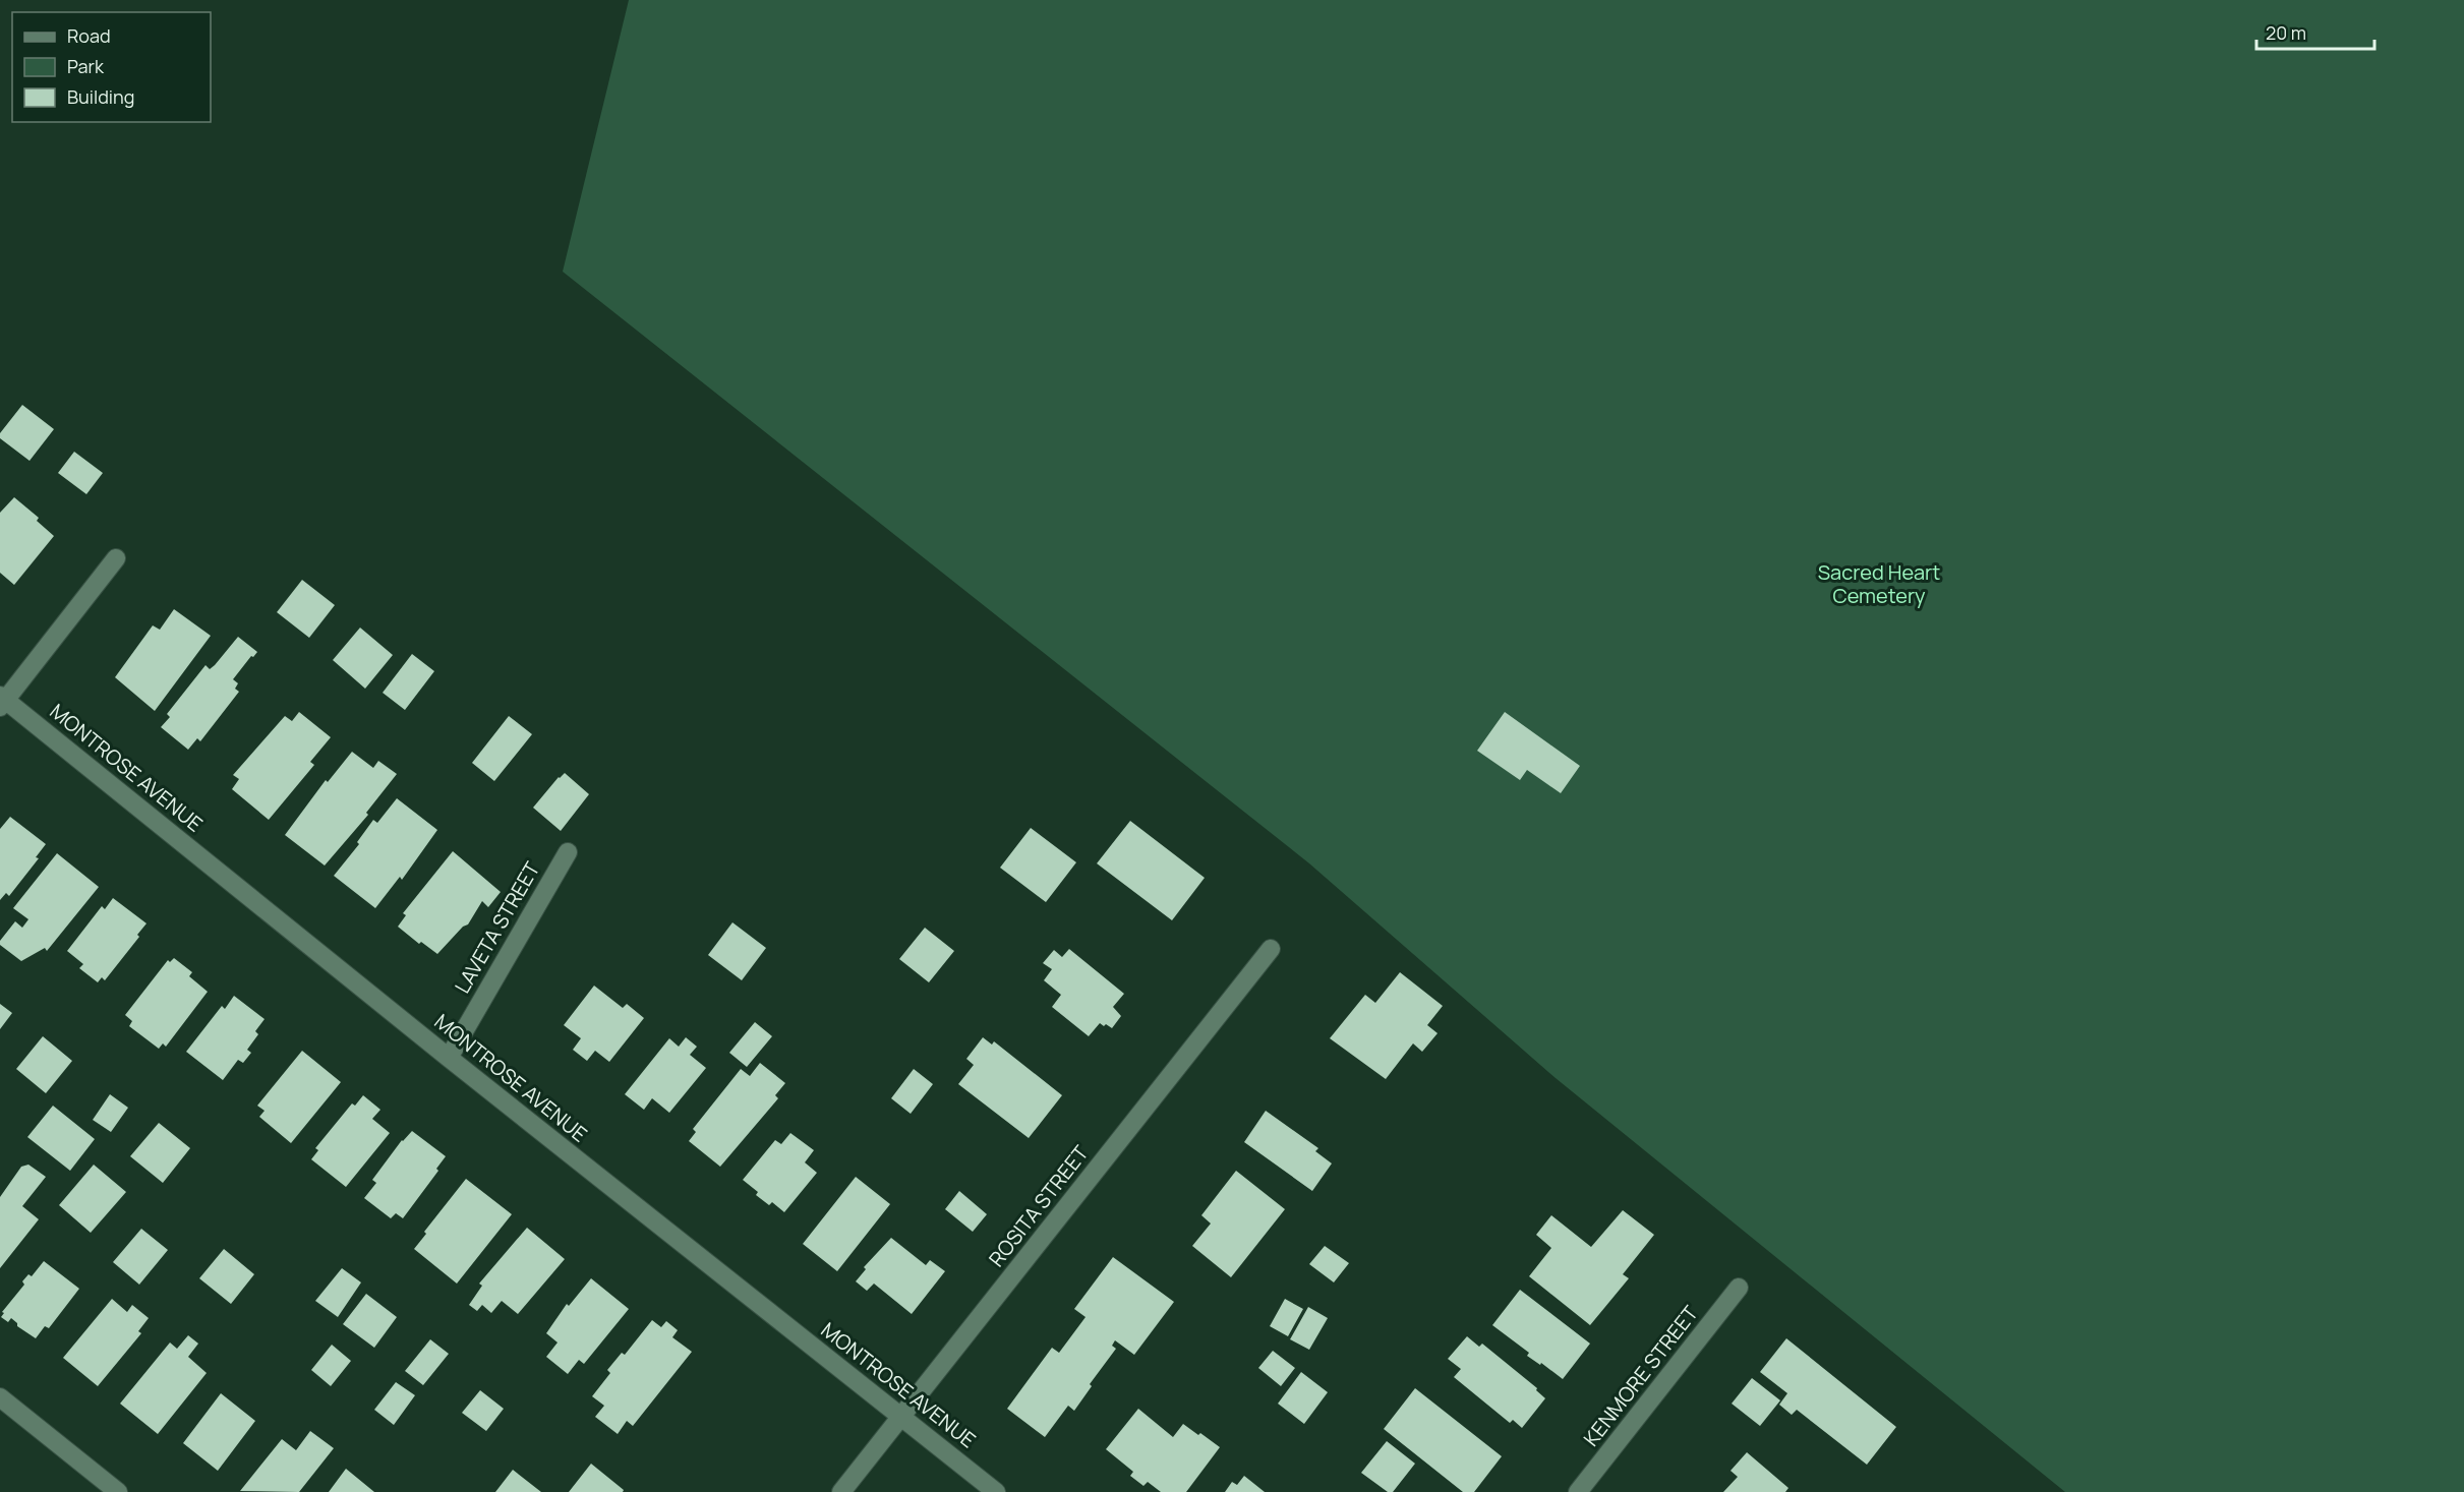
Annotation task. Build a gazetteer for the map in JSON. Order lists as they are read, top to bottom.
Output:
{
  "streets": {
    "street": [
      "MONTROSE AVENUE",
      "LAVETA STREET",
      "ROSITA STREET",
      "KENMORE STREET"
    ]
  },
  "crossings": [
    ["MONTROSE AVENUE", "LAVETA STREET"],
    ["MONTROSE AVENUE", "ROSITA STREET"]
  ],
  "parks": ["Sacred Heart Cemetery"],
  "legend": ["Road", "Park", "Building"],
  "scale_bar": "20 m"
}
